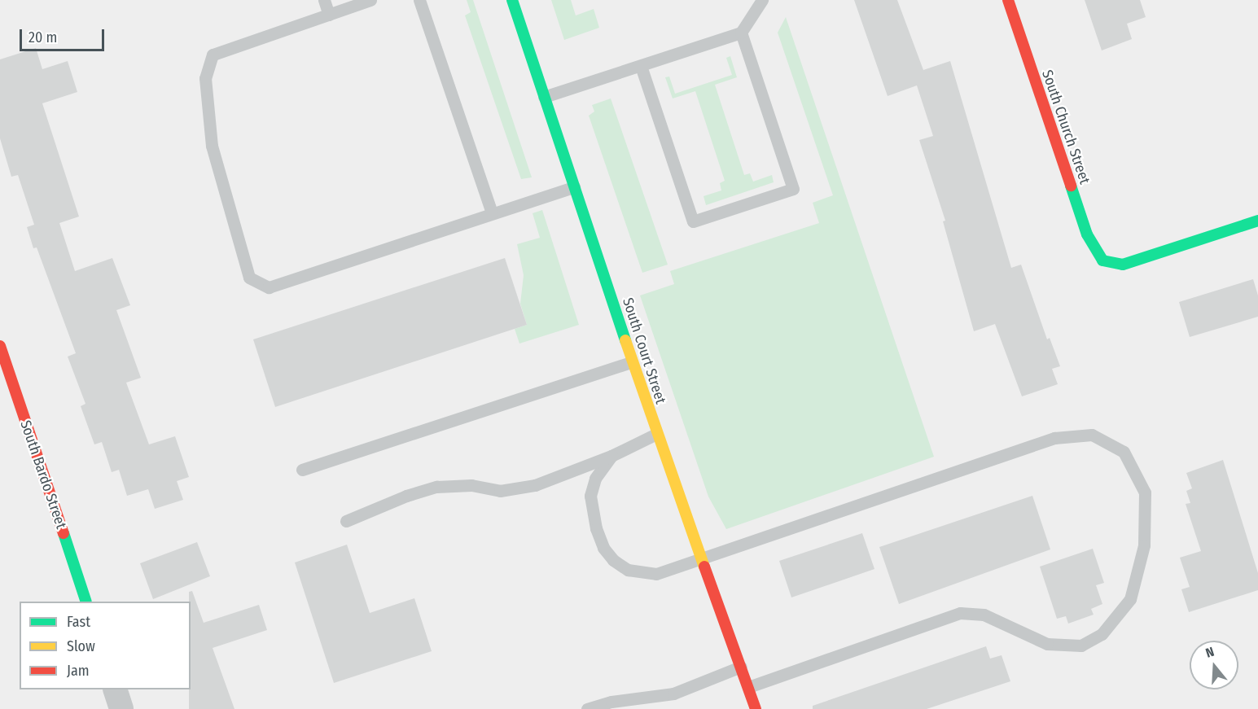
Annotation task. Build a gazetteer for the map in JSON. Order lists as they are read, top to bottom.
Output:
{
  "streets": {
    "street": ["South Church Street", "South Court Street", "South Bardo Street"]
  },
  "legend": ["Fast", "Slow", "Jam"],
  "scale_bar": "20 m",
  "north": "top"
}
